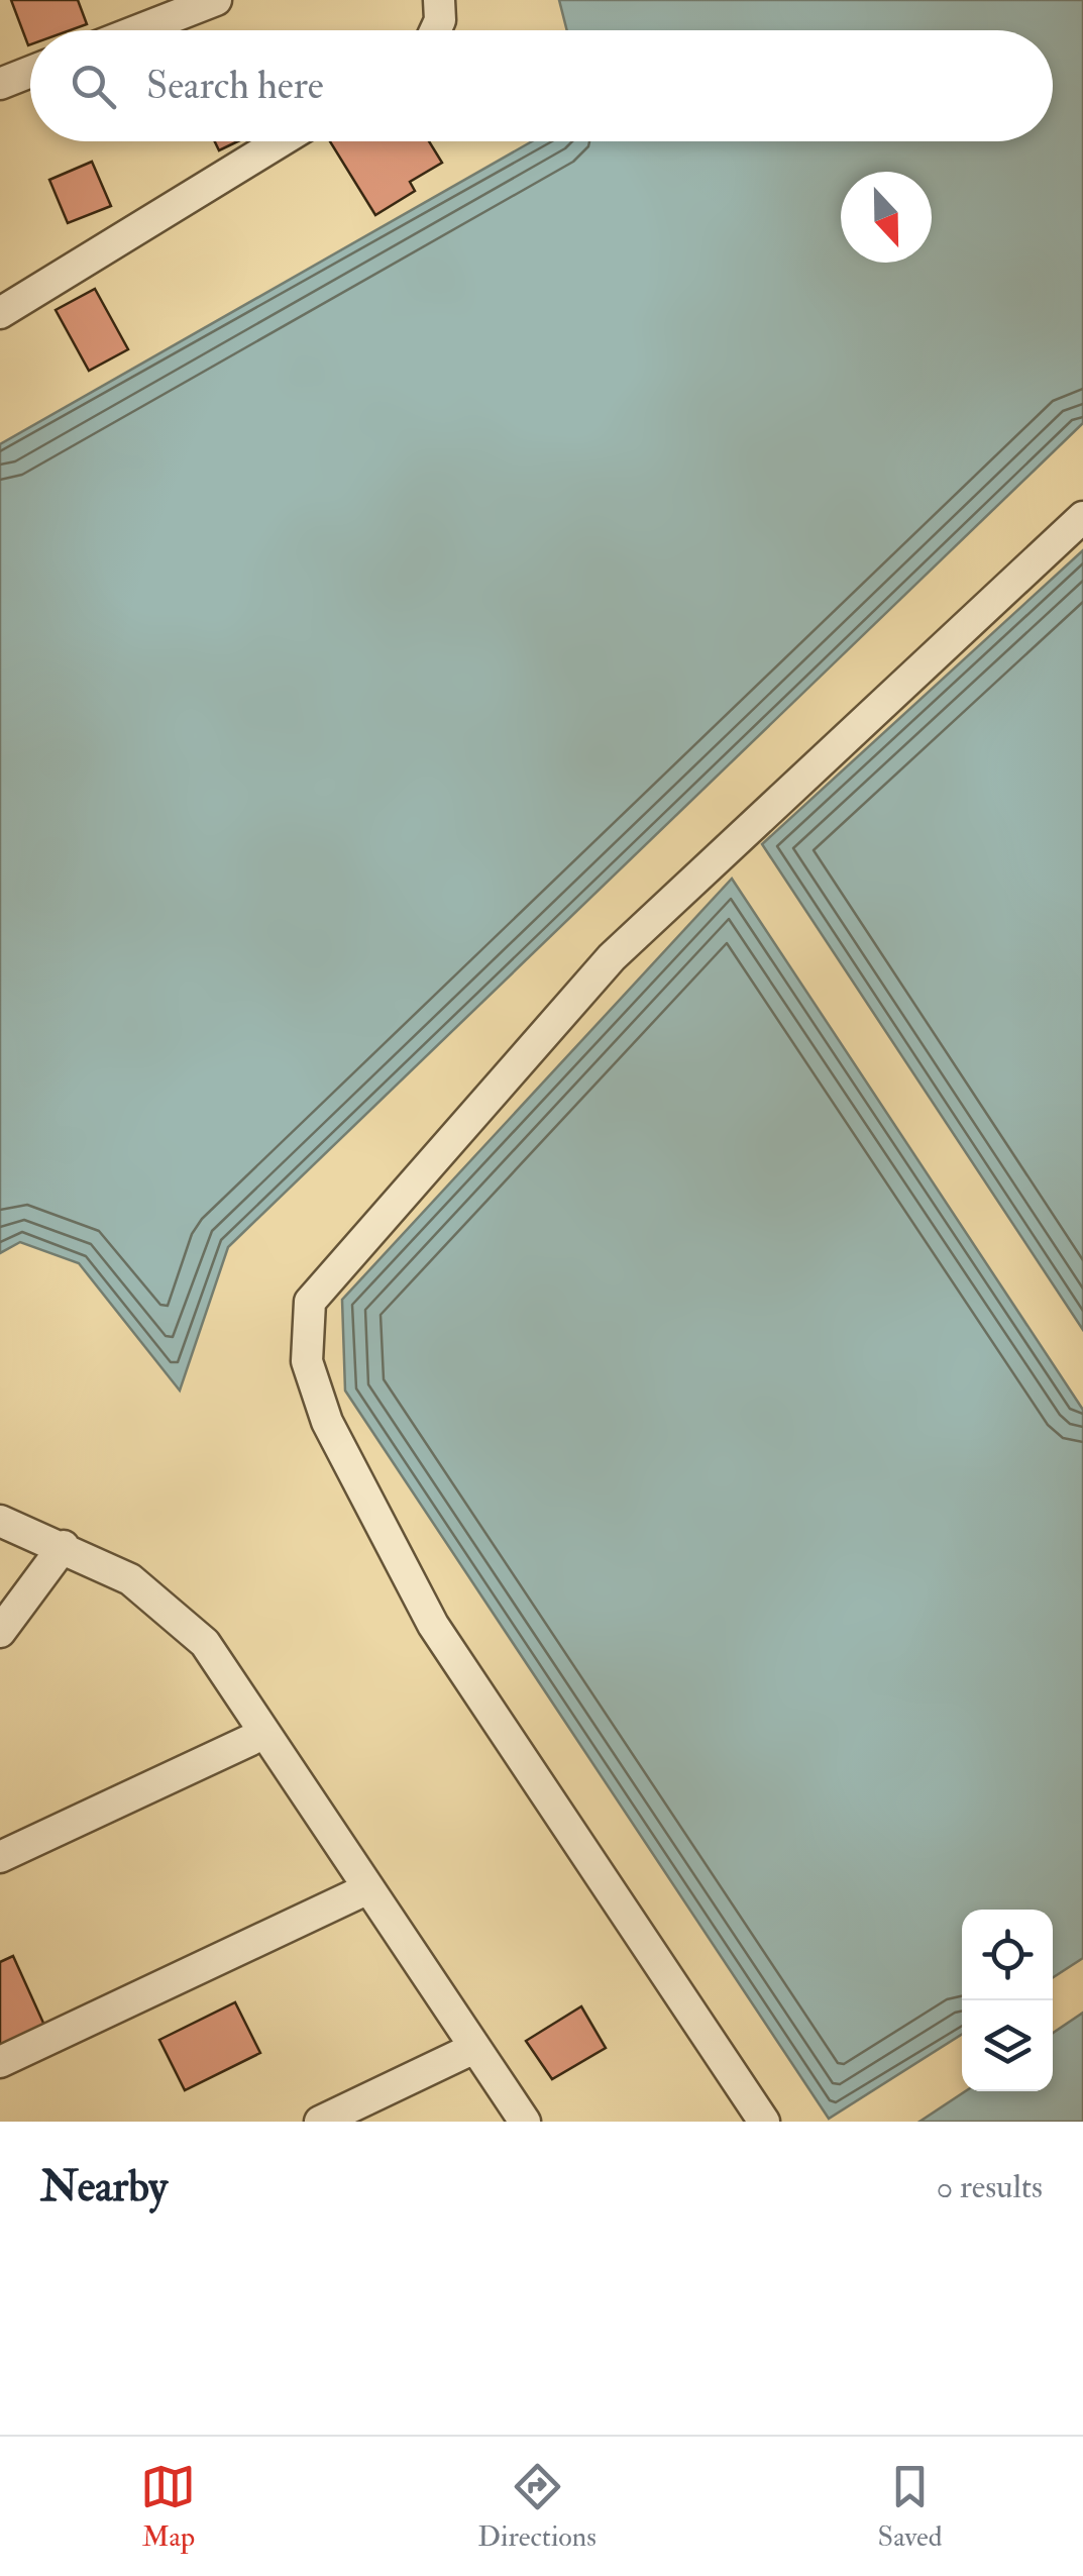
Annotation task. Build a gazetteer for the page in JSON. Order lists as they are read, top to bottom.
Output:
{
  "north": "bottom",
  "page": {
    "search": "Search here",
    "heading": ["Nearby", "0 results"],
    "nav": ["Map", "Directions", "Saved"]
  }
}
